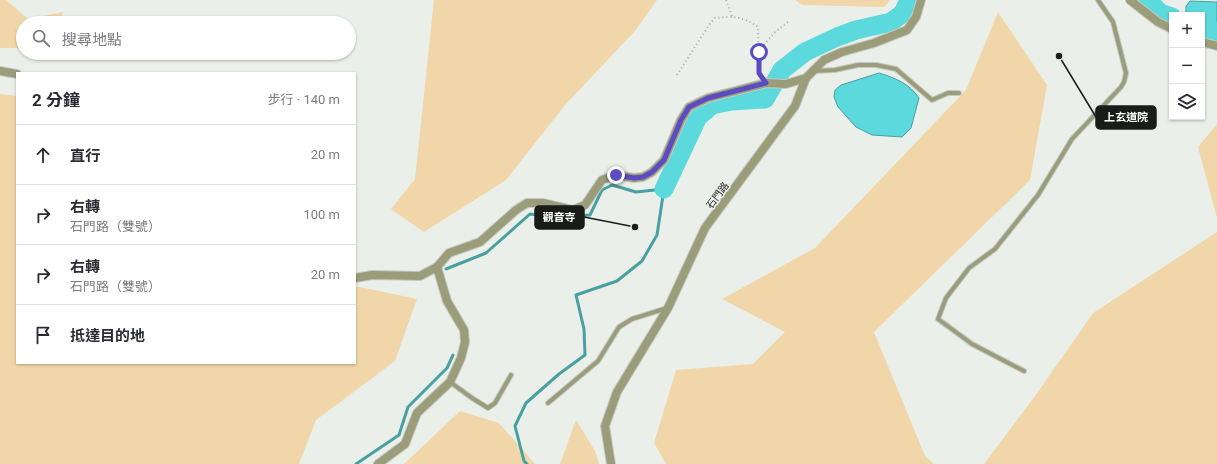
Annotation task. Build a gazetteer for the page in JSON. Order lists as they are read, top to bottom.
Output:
{
  "streets": {
    "street": ["石門路"]
  },
  "places": ["上玄道院", "觀音寺"],
  "page": {
    "map_buttons": ["+", "−"],
    "search": "搜尋地點",
    "heading": ["2 分鐘", "步行 · 140 m"],
    "list": [
      ["直行", "20 m"],
      ["右轉", "石門路（雙號）", "100 m"],
      ["右轉", "石門路（雙號）", "20 m"],
      "抵達目的地"
    ]
  }
}
